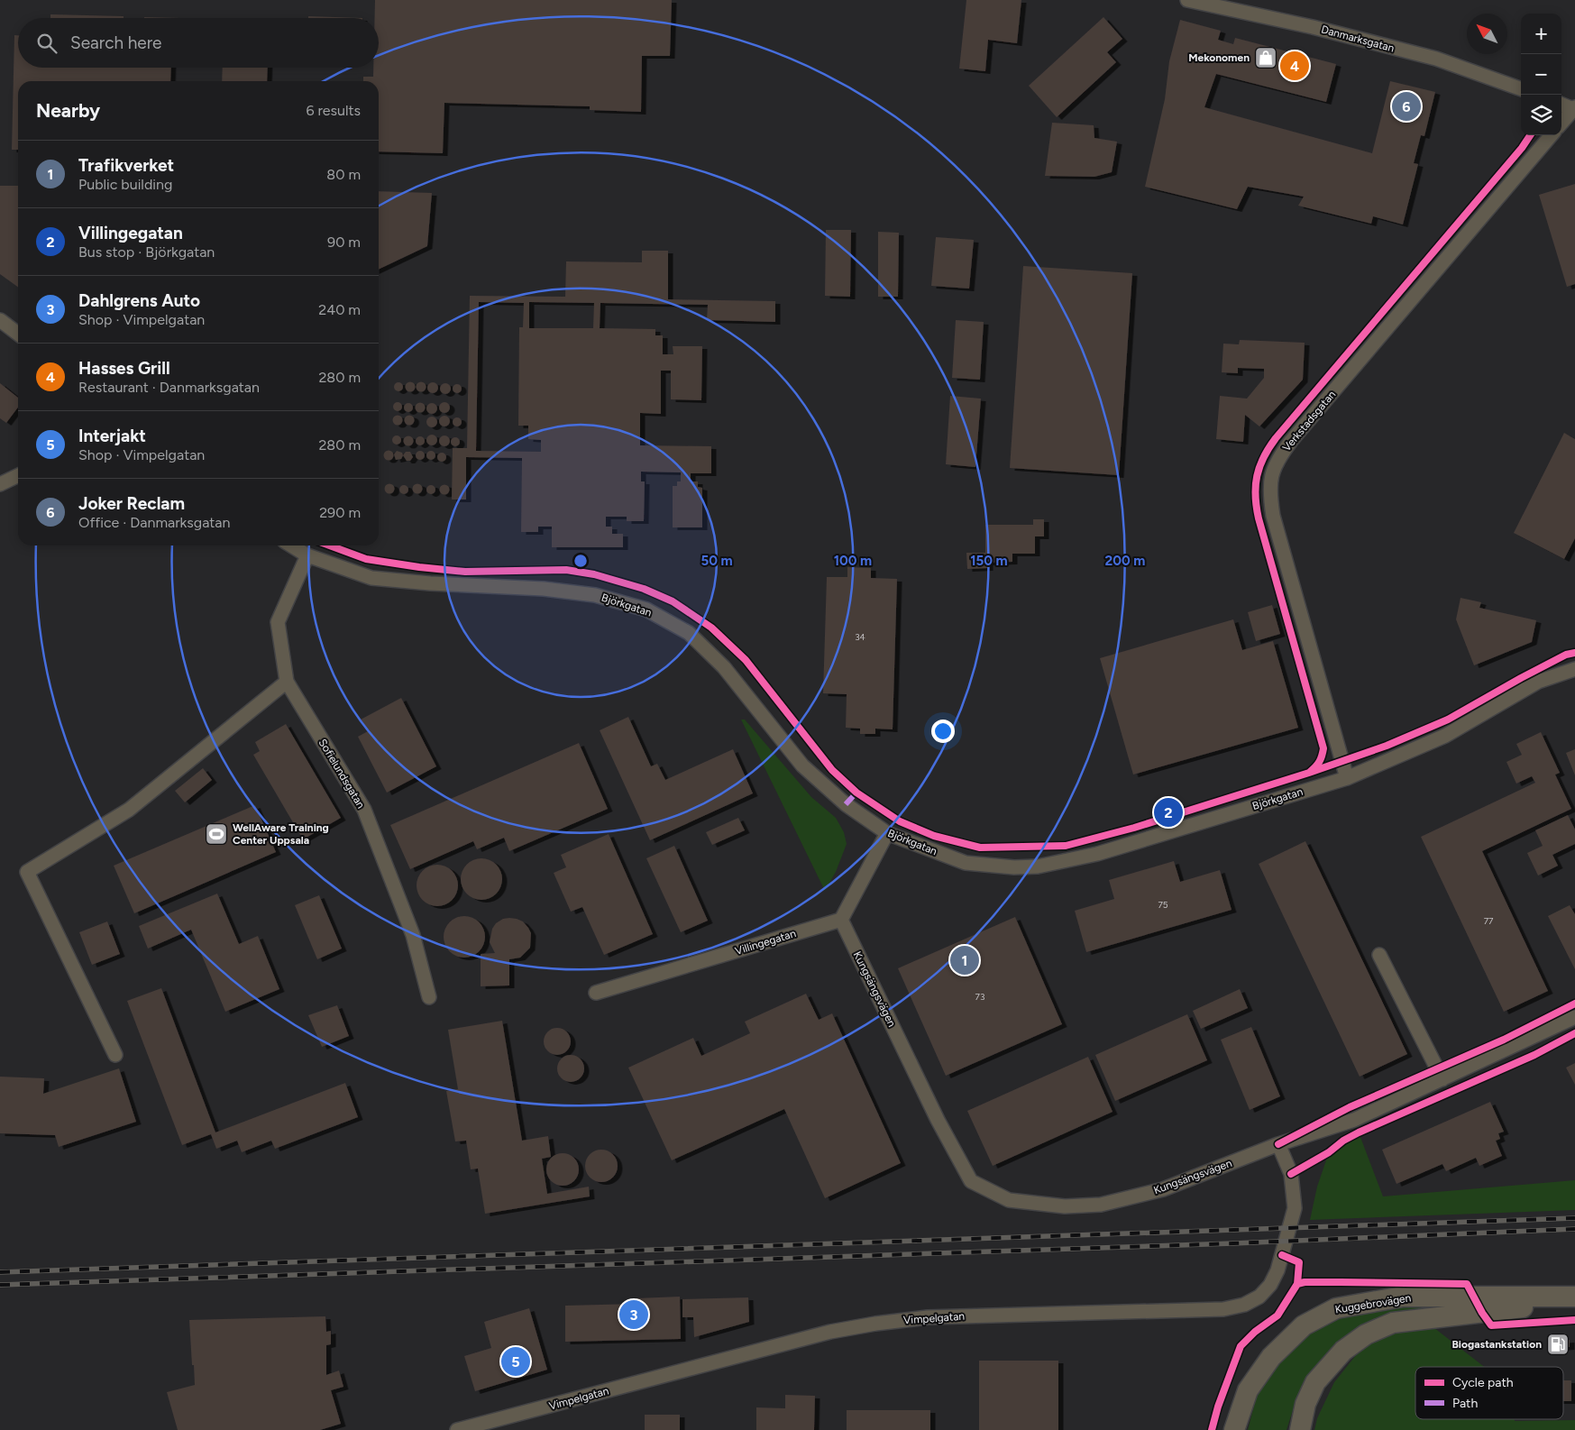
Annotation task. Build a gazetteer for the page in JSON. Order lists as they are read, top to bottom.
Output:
{
  "streets": {
    "main road": ["Kuggebrovägen"],
    "street": [
      "Danmarksgatan",
      "Verkstadsgatan",
      "Björkgatan",
      "Sofielundsgatan",
      "Villingegatan",
      "Kungsängsvägen",
      "Vimpelgatan"
    ]
  },
  "crossings": [
    ["Verkstadsgatan", "Björkgatan"],
    ["Björkgatan", "Sofielundsgatan"],
    ["Villingegatan", "Kungsängsvägen"],
    ["Kungsängsvägen", "Vimpelgatan"]
  ],
  "places": {
    "shop": ["Mekonomen"],
    "sports": ["WellAware Training Center Uppsala"],
    "fuel station": ["Biogastankstation"]
  },
  "house_numbers": [
    "34",
    "75",
    "77",
    "73"
  ],
  "legend": ["Cycle path", "Path"],
  "north": "top left",
  "page": {
    "map_buttons": ["+", "−"],
    "search": "Search here",
    "pins": [
      "4",
      "6",
      "2",
      "1",
      "3",
      "5"
    ],
    "heading": ["Nearby", "6 results"],
    "list": [
      {
        "mark": "1",
        "name": "Trafikverket",
        "note": "Public building",
        "value": "80 m"
      },
      {
        "mark": "2",
        "name": "Villingegatan",
        "note": "Bus stop · Björkgatan",
        "value": "90 m"
      },
      {
        "mark": "3",
        "name": "Dahlgrens Auto",
        "note": "Shop · Vimpelgatan",
        "value": "240 m"
      },
      {
        "mark": "4",
        "name": "Hasses Grill",
        "note": "Restaurant · Danmarksgatan",
        "value": "280 m"
      },
      {
        "mark": "5",
        "name": "Interjakt",
        "note": "Shop · Vimpelgatan",
        "value": "280 m"
      },
      {
        "mark": "6",
        "name": "Joker Reclam",
        "note": "Office · Danmarksgatan",
        "value": "290 m"
      }
    ]
  },
  "rings": [
    "50 m",
    "100 m",
    "150 m",
    "200 m"
  ]
}
